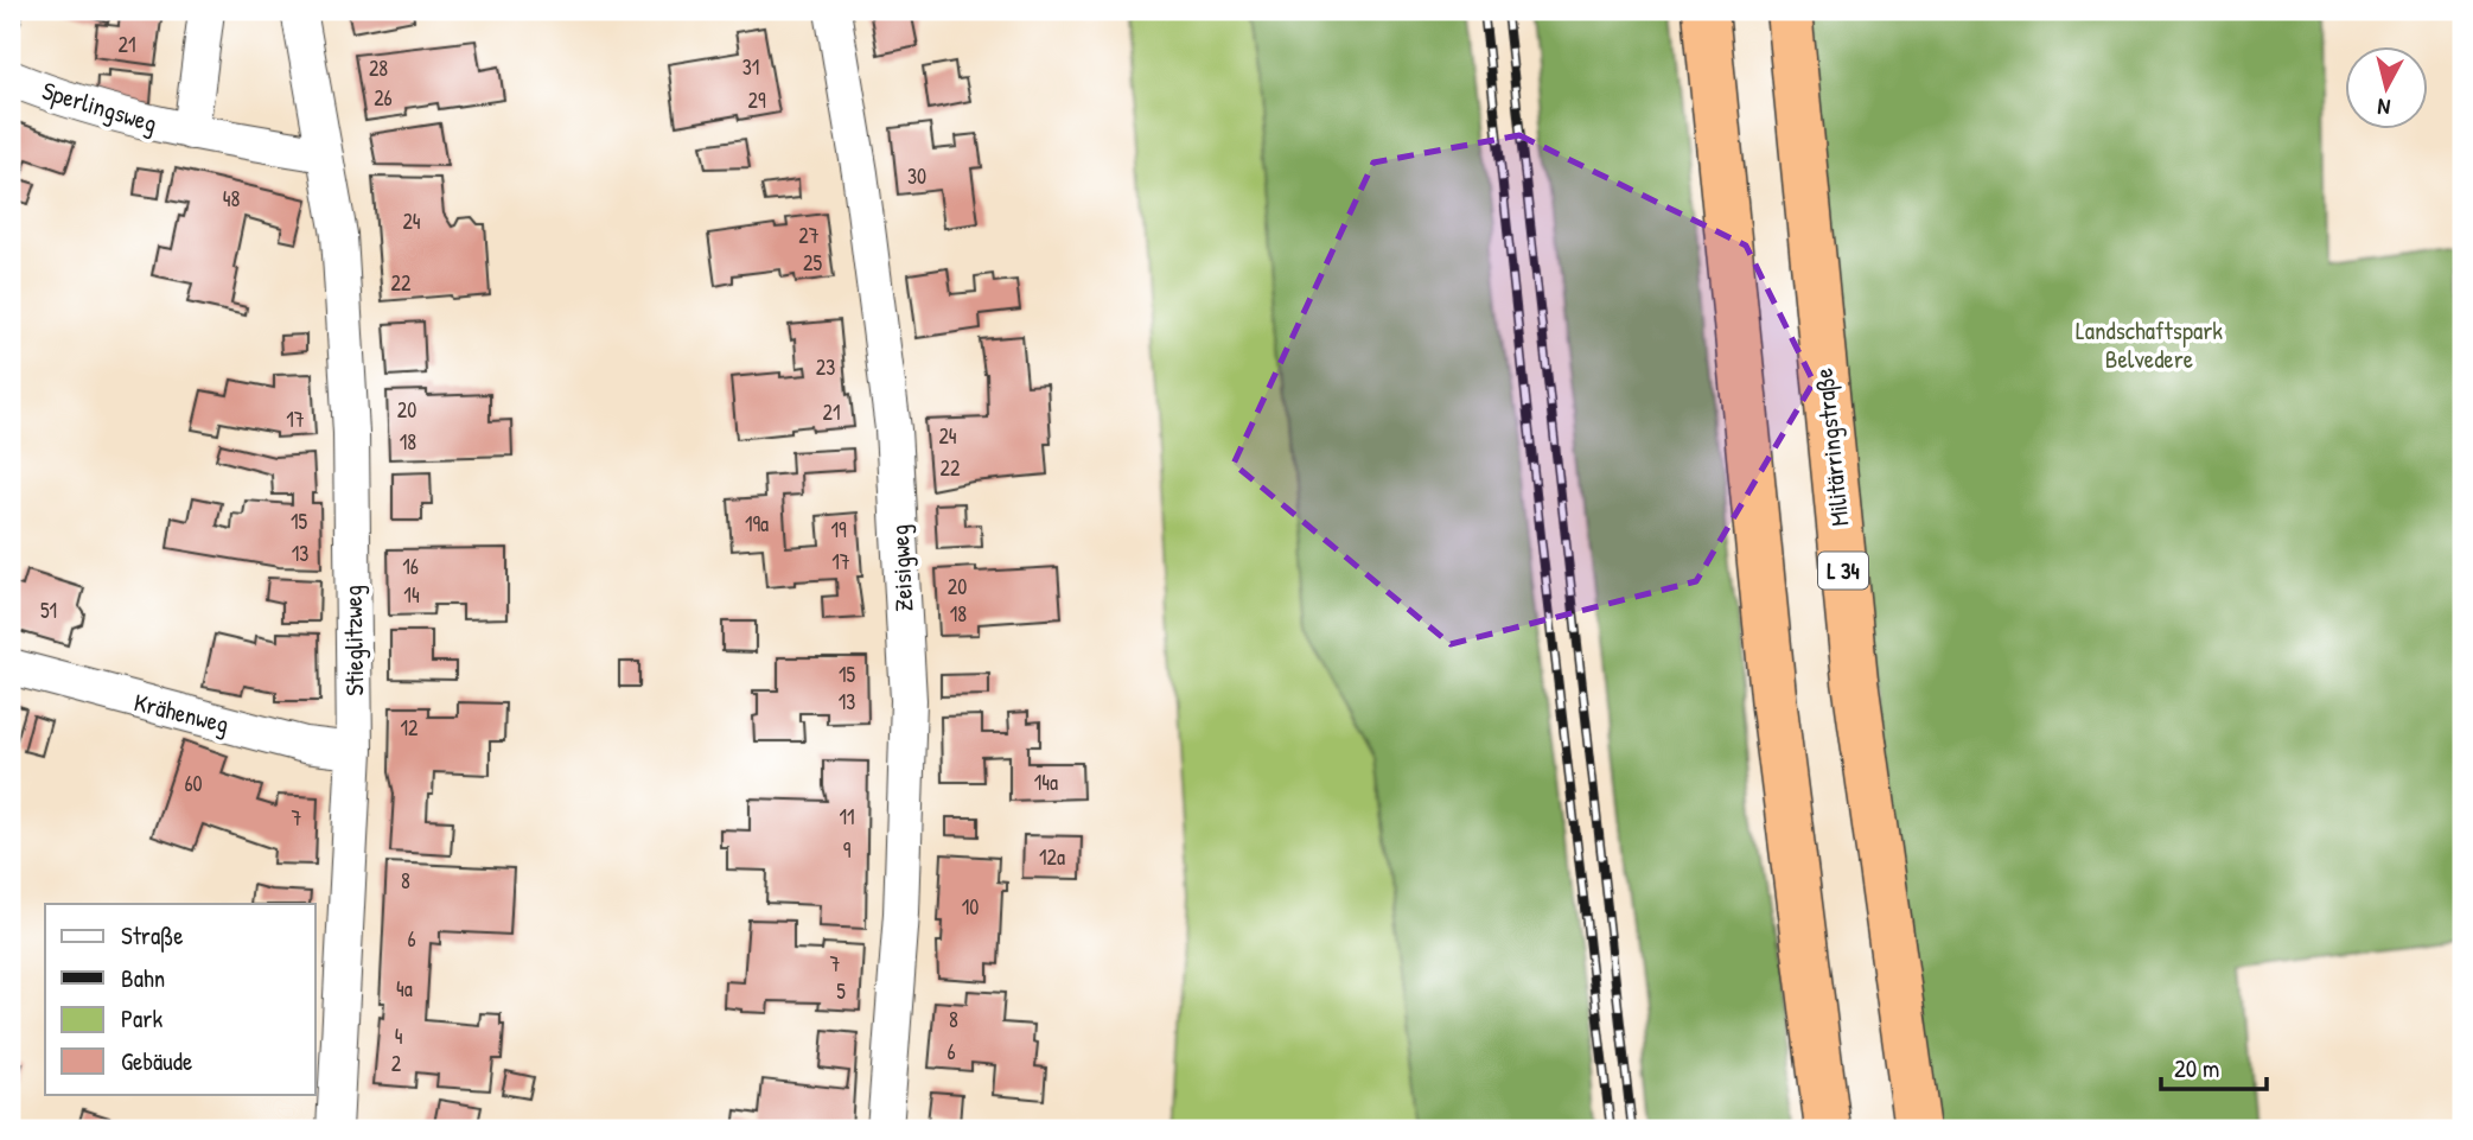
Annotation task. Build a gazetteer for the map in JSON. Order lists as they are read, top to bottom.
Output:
{
  "streets": {
    "highway": ["Militärringstraße", "L 34"],
    "street": [
      "Sperlingsweg",
      "Zeisigweg",
      "Stieglitzweg",
      "Krähenweg"
    ]
  },
  "crossings": [
    ["Sperlingsweg", "Stieglitzweg"],
    ["Stieglitzweg", "Krähenweg"]
  ],
  "parks": ["Landschaftspark Belvedere"],
  "house_numbers": [
    "21",
    "31",
    "28",
    "26",
    "29",
    "30",
    "48",
    "24",
    "27",
    "25",
    "22",
    "23",
    "20",
    "21",
    "17",
    "24",
    "18",
    "22",
    "15",
    "19a",
    "19",
    "13",
    "17",
    "16",
    "20",
    "14",
    "51",
    "18",
    "15",
    "13",
    "12",
    "14a",
    "60",
    "11",
    "7",
    "9",
    "12a",
    "8",
    "10",
    "6",
    "7",
    "4a",
    "5",
    "8",
    "4",
    "6",
    "2"
  ],
  "legend": [
    "Straße",
    "Bahn",
    "Park",
    "Gebäude"
  ],
  "scale_bar": "20 m",
  "north": "bottom"
}
